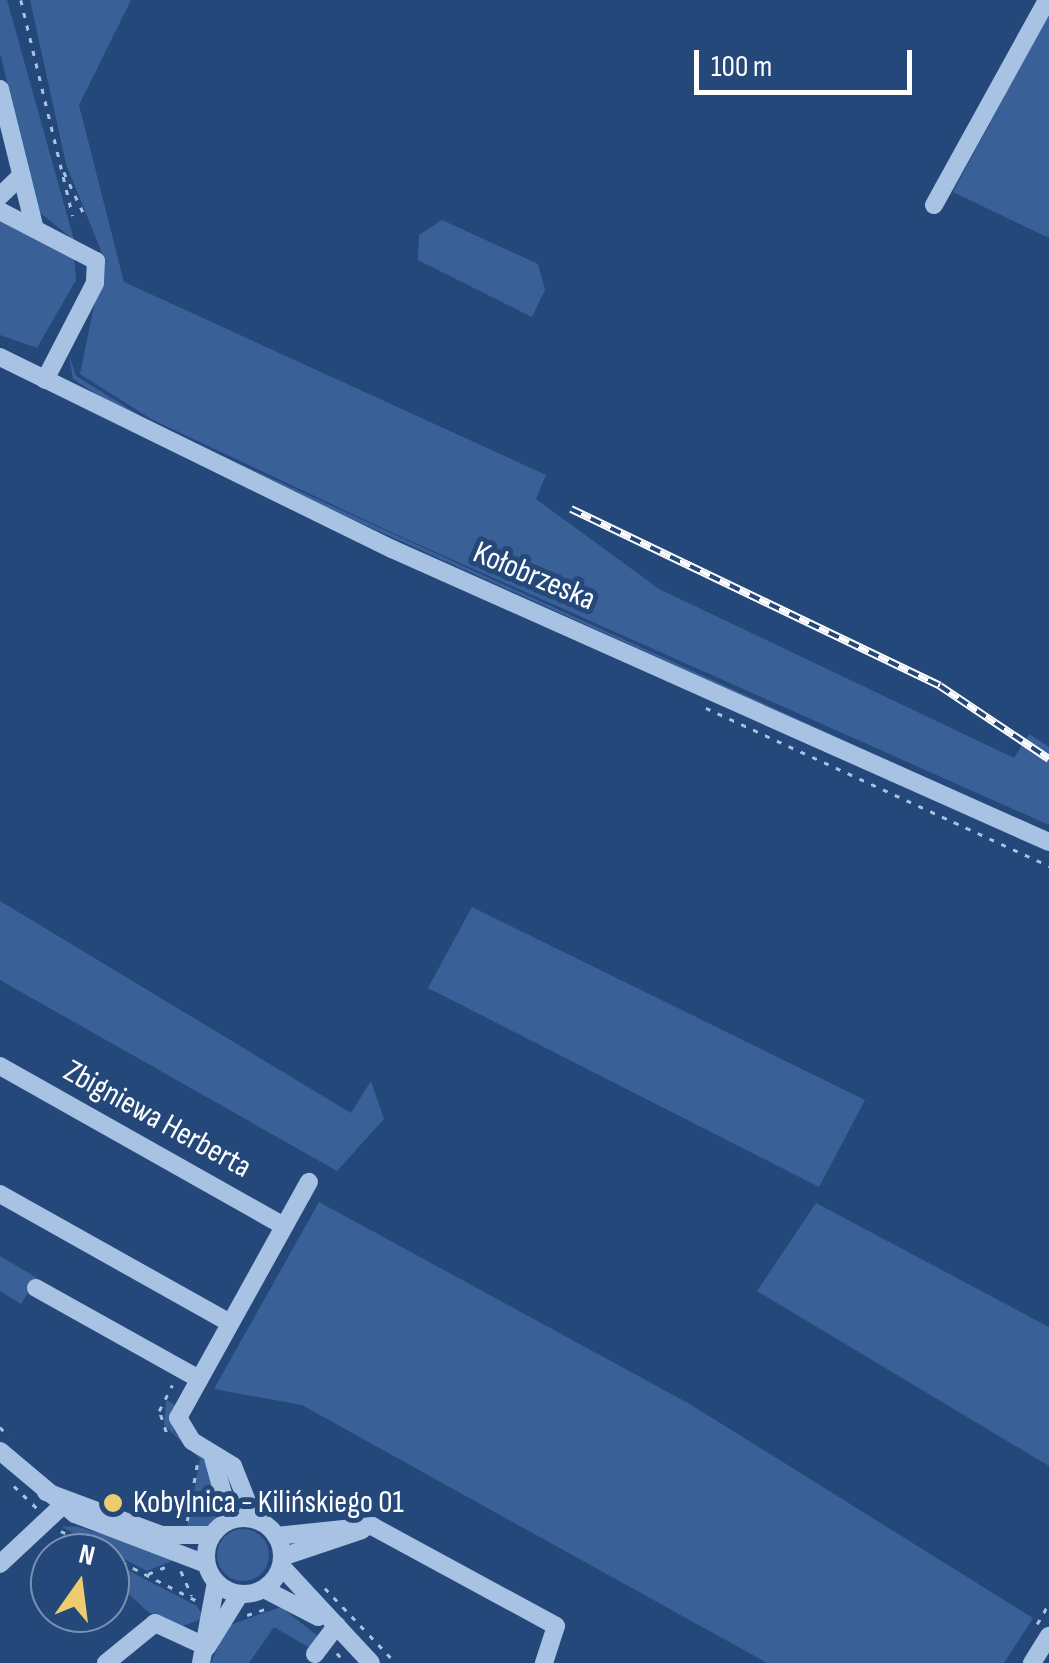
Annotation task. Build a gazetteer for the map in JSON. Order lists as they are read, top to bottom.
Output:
{
  "streets": {
    "street": ["Kołobrzeska", "Zbigniewa Herberta"]
  },
  "places": ["Kobylnica - Kilińskiego 01"],
  "scale_bar": "100 m",
  "north": "top"
}
